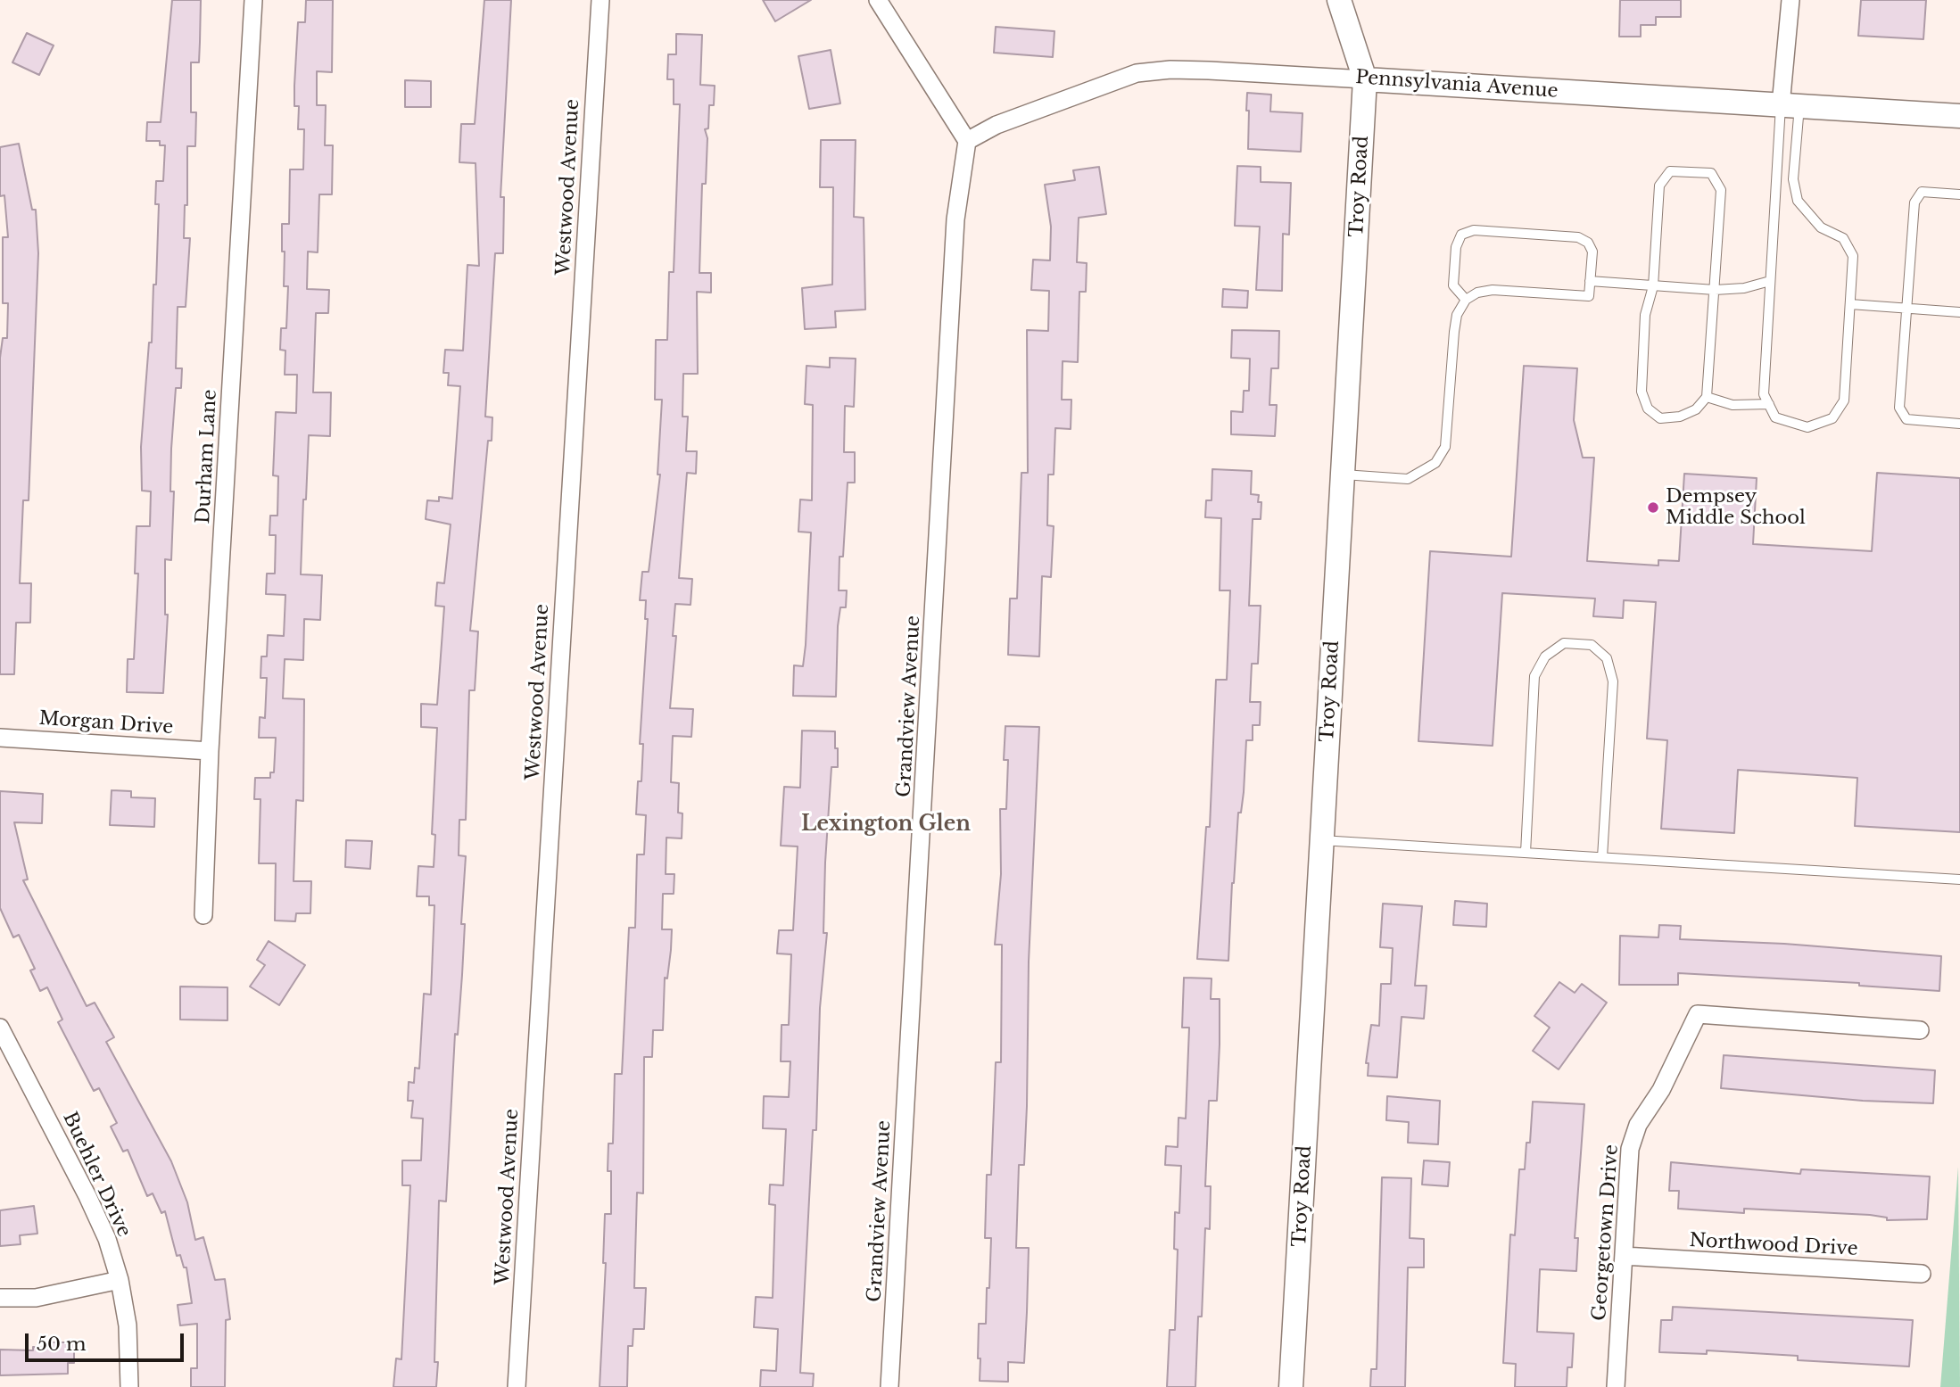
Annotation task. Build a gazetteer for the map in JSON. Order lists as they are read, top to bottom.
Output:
{
  "streets": {
    "street": [
      "Pennsylvania Avenue",
      "Troy Road",
      "Westwood Avenue",
      "Durham Lane",
      "Grandview Avenue",
      "Morgan Drive",
      "Buehler Drive",
      "Georgetown Drive",
      "Northwood Drive"
    ]
  },
  "crossings": [
    ["Pennsylvania Avenue", "Troy Road"],
    ["Pennsylvania Avenue", "Grandview Avenue"],
    ["Durham Lane", "Morgan Drive"],
    ["Georgetown Drive", "Northwood Drive"]
  ],
  "districts": ["Lexington Glen"],
  "places": ["Dempsey Middle School"],
  "scale_bar": "50 m"
}
